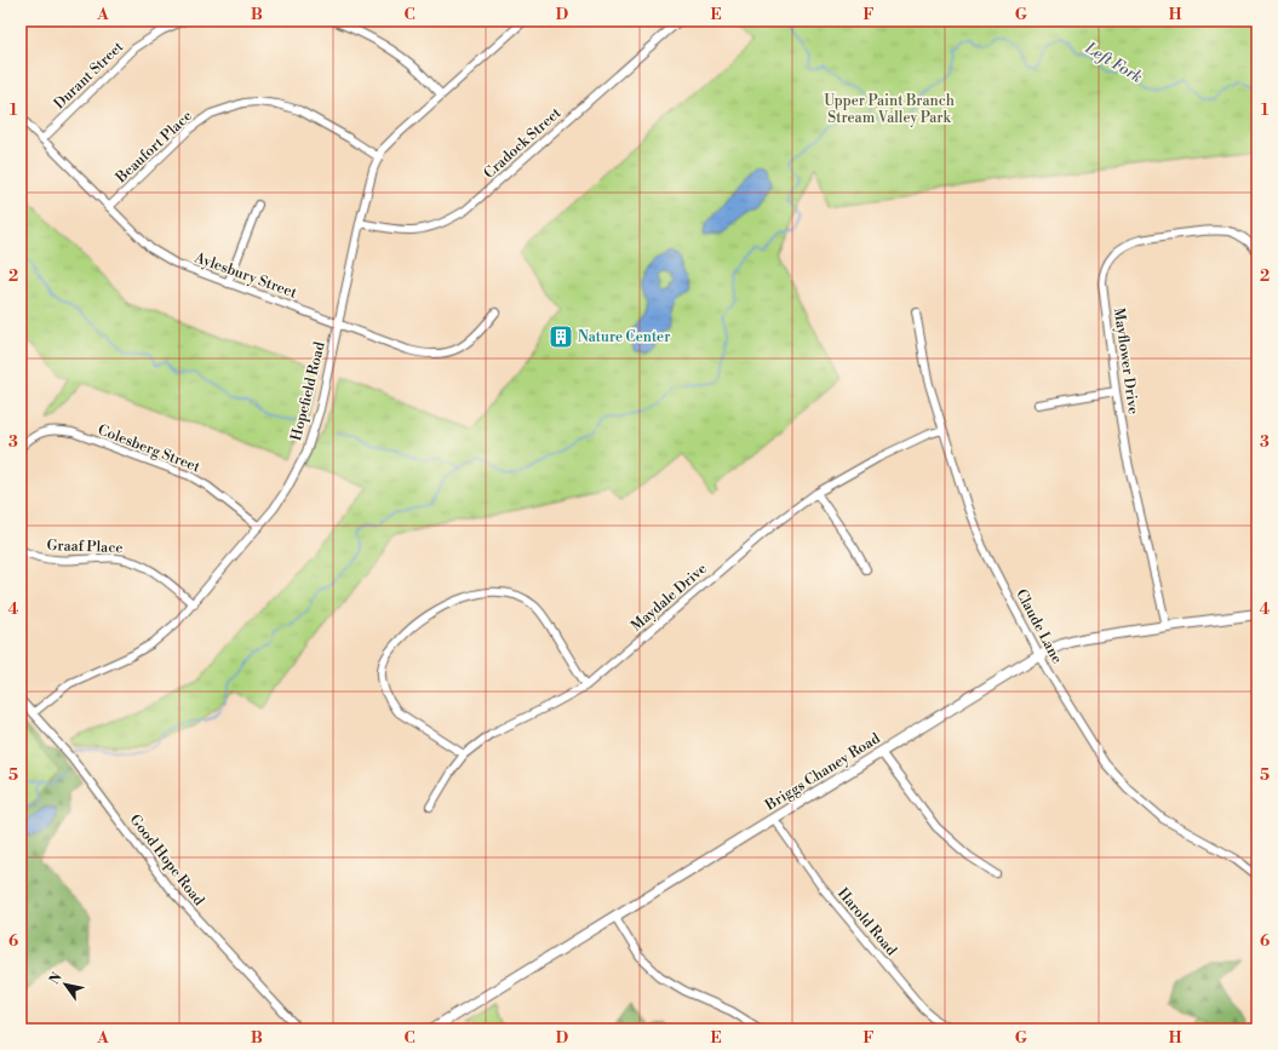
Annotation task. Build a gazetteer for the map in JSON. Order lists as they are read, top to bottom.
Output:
{
  "streets": {
    "main road": ["Briggs Chaney Road"],
    "street": [
      "Durant Street",
      "Cradock Street",
      "Beaufort Place",
      "Aylesbury Street",
      "Mayflower Drive",
      "Hopefield Road",
      "Colesberg Street",
      "Graaf Place",
      "Maydale Drive",
      "Claude Lane",
      "Good Hope Road",
      "Harold Road"
    ]
  },
  "crossings": [
    ["Durant Street", "Aylesbury Street"],
    ["Cradock Street", "Hopefield Road"],
    ["Beaufort Place", "Aylesbury Street"],
    ["Beaufort Place", "Hopefield Road"],
    ["Aylesbury Street", "Hopefield Road"],
    ["Mayflower Drive", "Briggs Chaney Road"],
    ["Hopefield Road", "Colesberg Street"],
    ["Hopefield Road", "Graaf Place"],
    ["Hopefield Road", "Good Hope Road"],
    ["Maydale Drive", "Claude Lane"],
    ["Claude Lane", "Briggs Chaney Road"],
    ["Briggs Chaney Road", "Harold Road"]
  ],
  "water": ["Left Fork"],
  "parks": ["Upper Paint Branch Stream Valley Park"],
  "places": {
    "building": ["Nature Center"]
  },
  "north": "top left",
  "grid": {
    "columns": [
      "A",
      "B",
      "C",
      "D",
      "E",
      "F",
      "G",
      "H"
    ],
    "rows": [
      "1",
      "2",
      "3",
      "4",
      "5",
      "6"
    ]
  }
}
